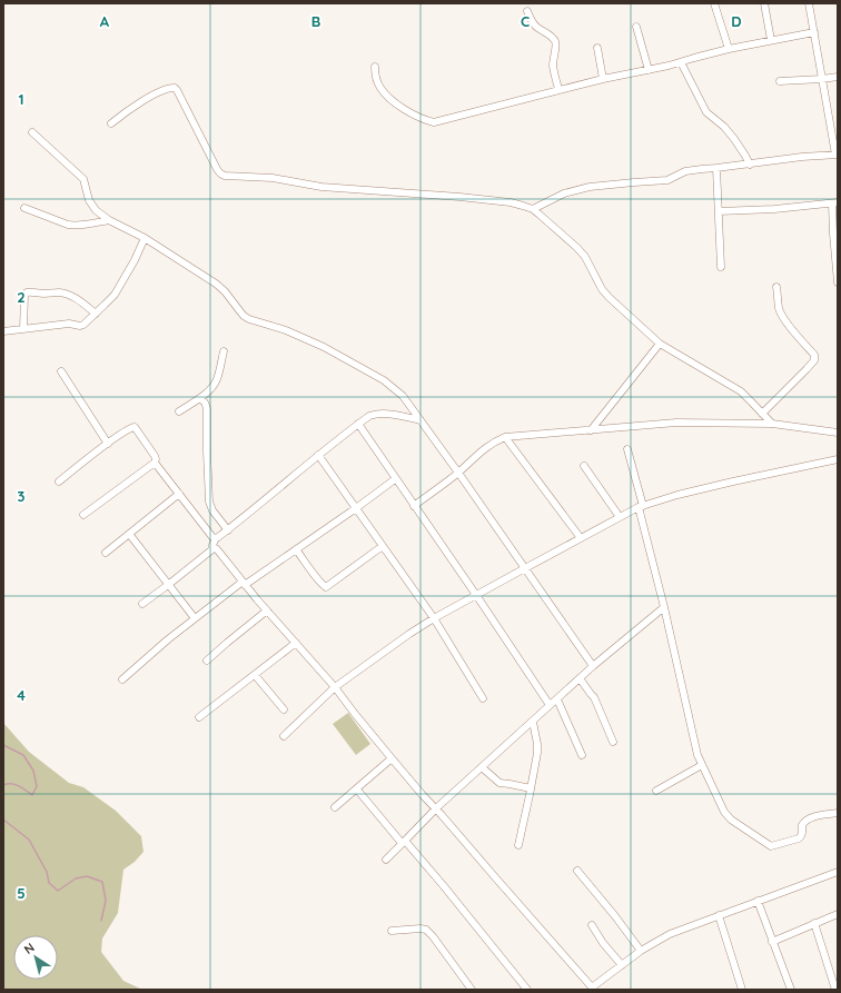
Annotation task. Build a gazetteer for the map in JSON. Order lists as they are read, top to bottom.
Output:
{
  "north": "top left",
  "grid": {
    "columns": [
      "A",
      "B",
      "C",
      "D"
    ],
    "rows": [
      "1",
      "2",
      "3",
      "4",
      "5"
    ]
  }
}
